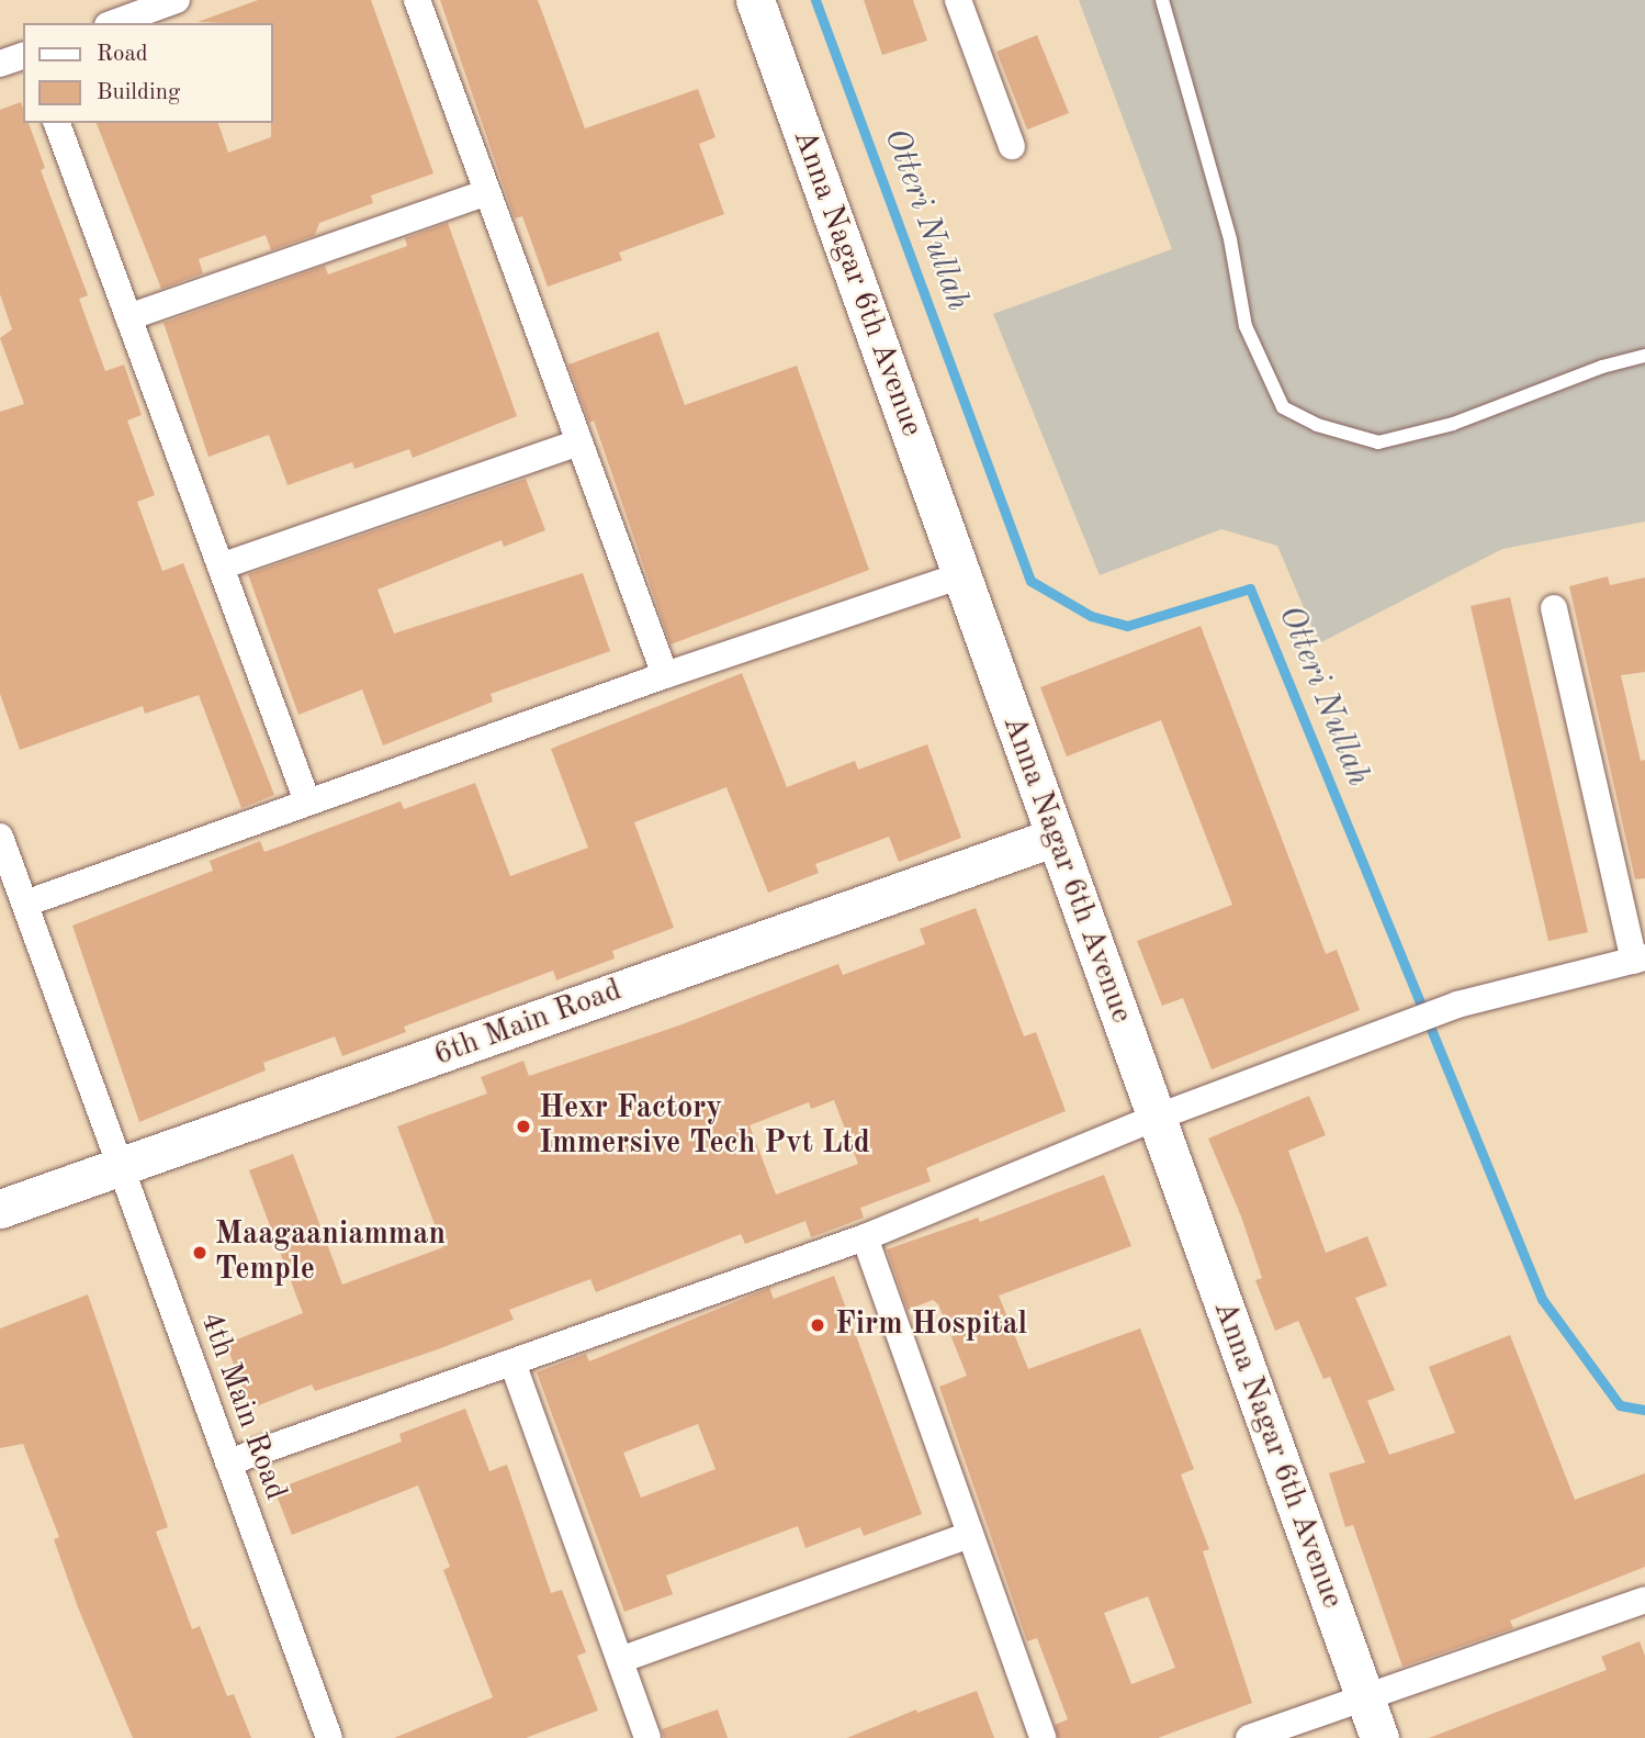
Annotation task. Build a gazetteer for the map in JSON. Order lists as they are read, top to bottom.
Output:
{
  "streets": {
    "street": ["Anna Nagar 6th Avenue", "6th Main Road", "4th Main Road"]
  },
  "crossings": [
    ["Anna Nagar 6th Avenue", "6th Main Road"],
    ["6th Main Road", "4th Main Road"]
  ],
  "water": ["Otteri Nullah"],
  "places": ["Hexr Factory Immersive Tech Pvt Ltd", "Maagaaniamman Temple", "Firm Hospital"],
  "legend": ["Road", "Building"]
}
